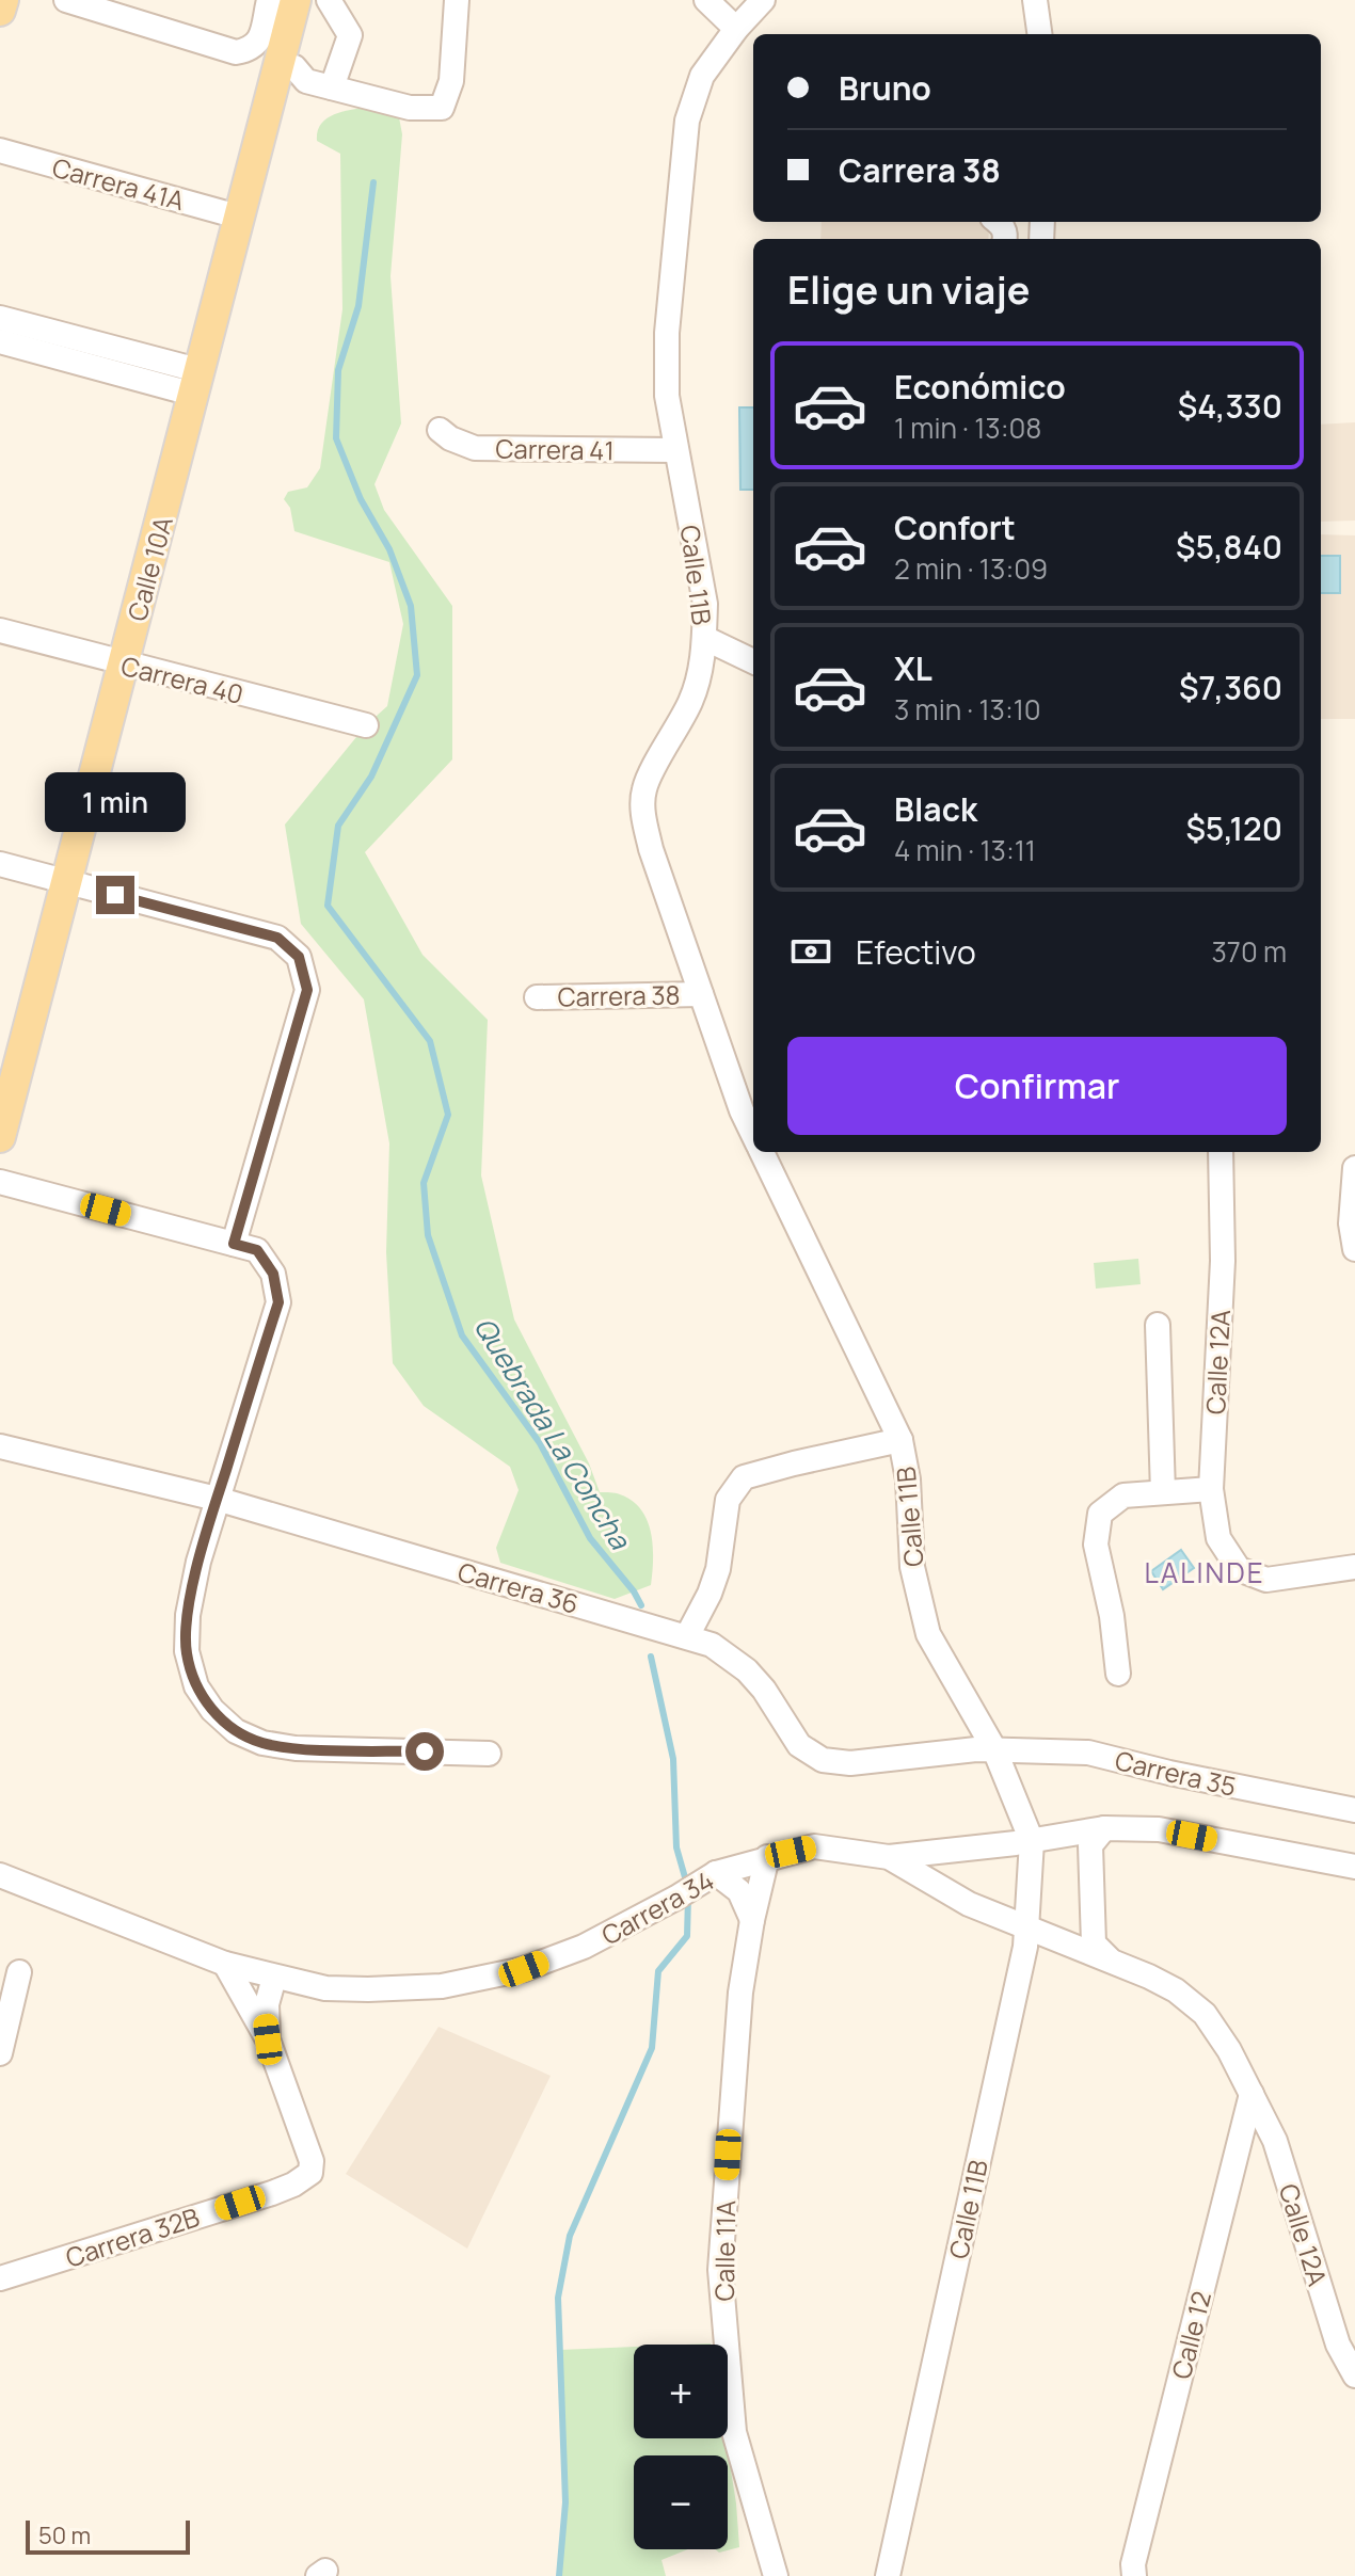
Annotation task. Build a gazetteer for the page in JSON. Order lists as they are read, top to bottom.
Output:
{
  "streets": {
    "main road": ["Calle 10A"],
    "street": [
      "Carrera 41A",
      "Carrera 41",
      "Calle 11B",
      "Carrera 40",
      "Carrera 38",
      "Calle 12A",
      "Carrera 36",
      "Carrera 35",
      "Carrera 34",
      "Carrera 32B",
      "Calle 11A",
      "Calle 12"
    ]
  },
  "crossings": [
    ["Carrera 41A", "Calle 10A"],
    ["Carrera 41", "Calle 11B"],
    ["Calle 10A", "Carrera 40"],
    ["Calle 11B", "Carrera 38"],
    ["Calle 11B", "Carrera 36"],
    ["Calle 11B", "Carrera 35"],
    ["Calle 11B", "Carrera 34"],
    ["Calle 12A", "Carrera 34"],
    ["Calle 12A", "Calle 12"],
    ["Carrera 36", "Carrera 35"],
    ["Carrera 34", "Calle 11A"],
    ["Carrera 34", "Calle 12"]
  ],
  "districts": ["LALINDE"],
  "water": ["Quebrada La Concha"],
  "scale_bar": "50 m",
  "page": {
    "banner": ["Bruno", "Carrera 38"],
    "heading": "Elige un viaje",
    "list": [
      {
        "name": "Económico",
        "note": "1 min · 13:08",
        "value": "$4,330"
      },
      {
        "name": "Confort",
        "note": "2 min · 13:09",
        "value": "$5,840"
      },
      {
        "name": "XL",
        "note": "3 min · 13:10",
        "value": "$7,360"
      },
      {
        "name": "Black",
        "note": "4 min · 13:11",
        "value": "$5,120"
      }
    ],
    "bubble": "1 min",
    "pay": ["Efectivo", "370 m"],
    "buttons": "Confirmar",
    "map_buttons": ["+", "−"],
    "scale": "50 m"
  }
}
